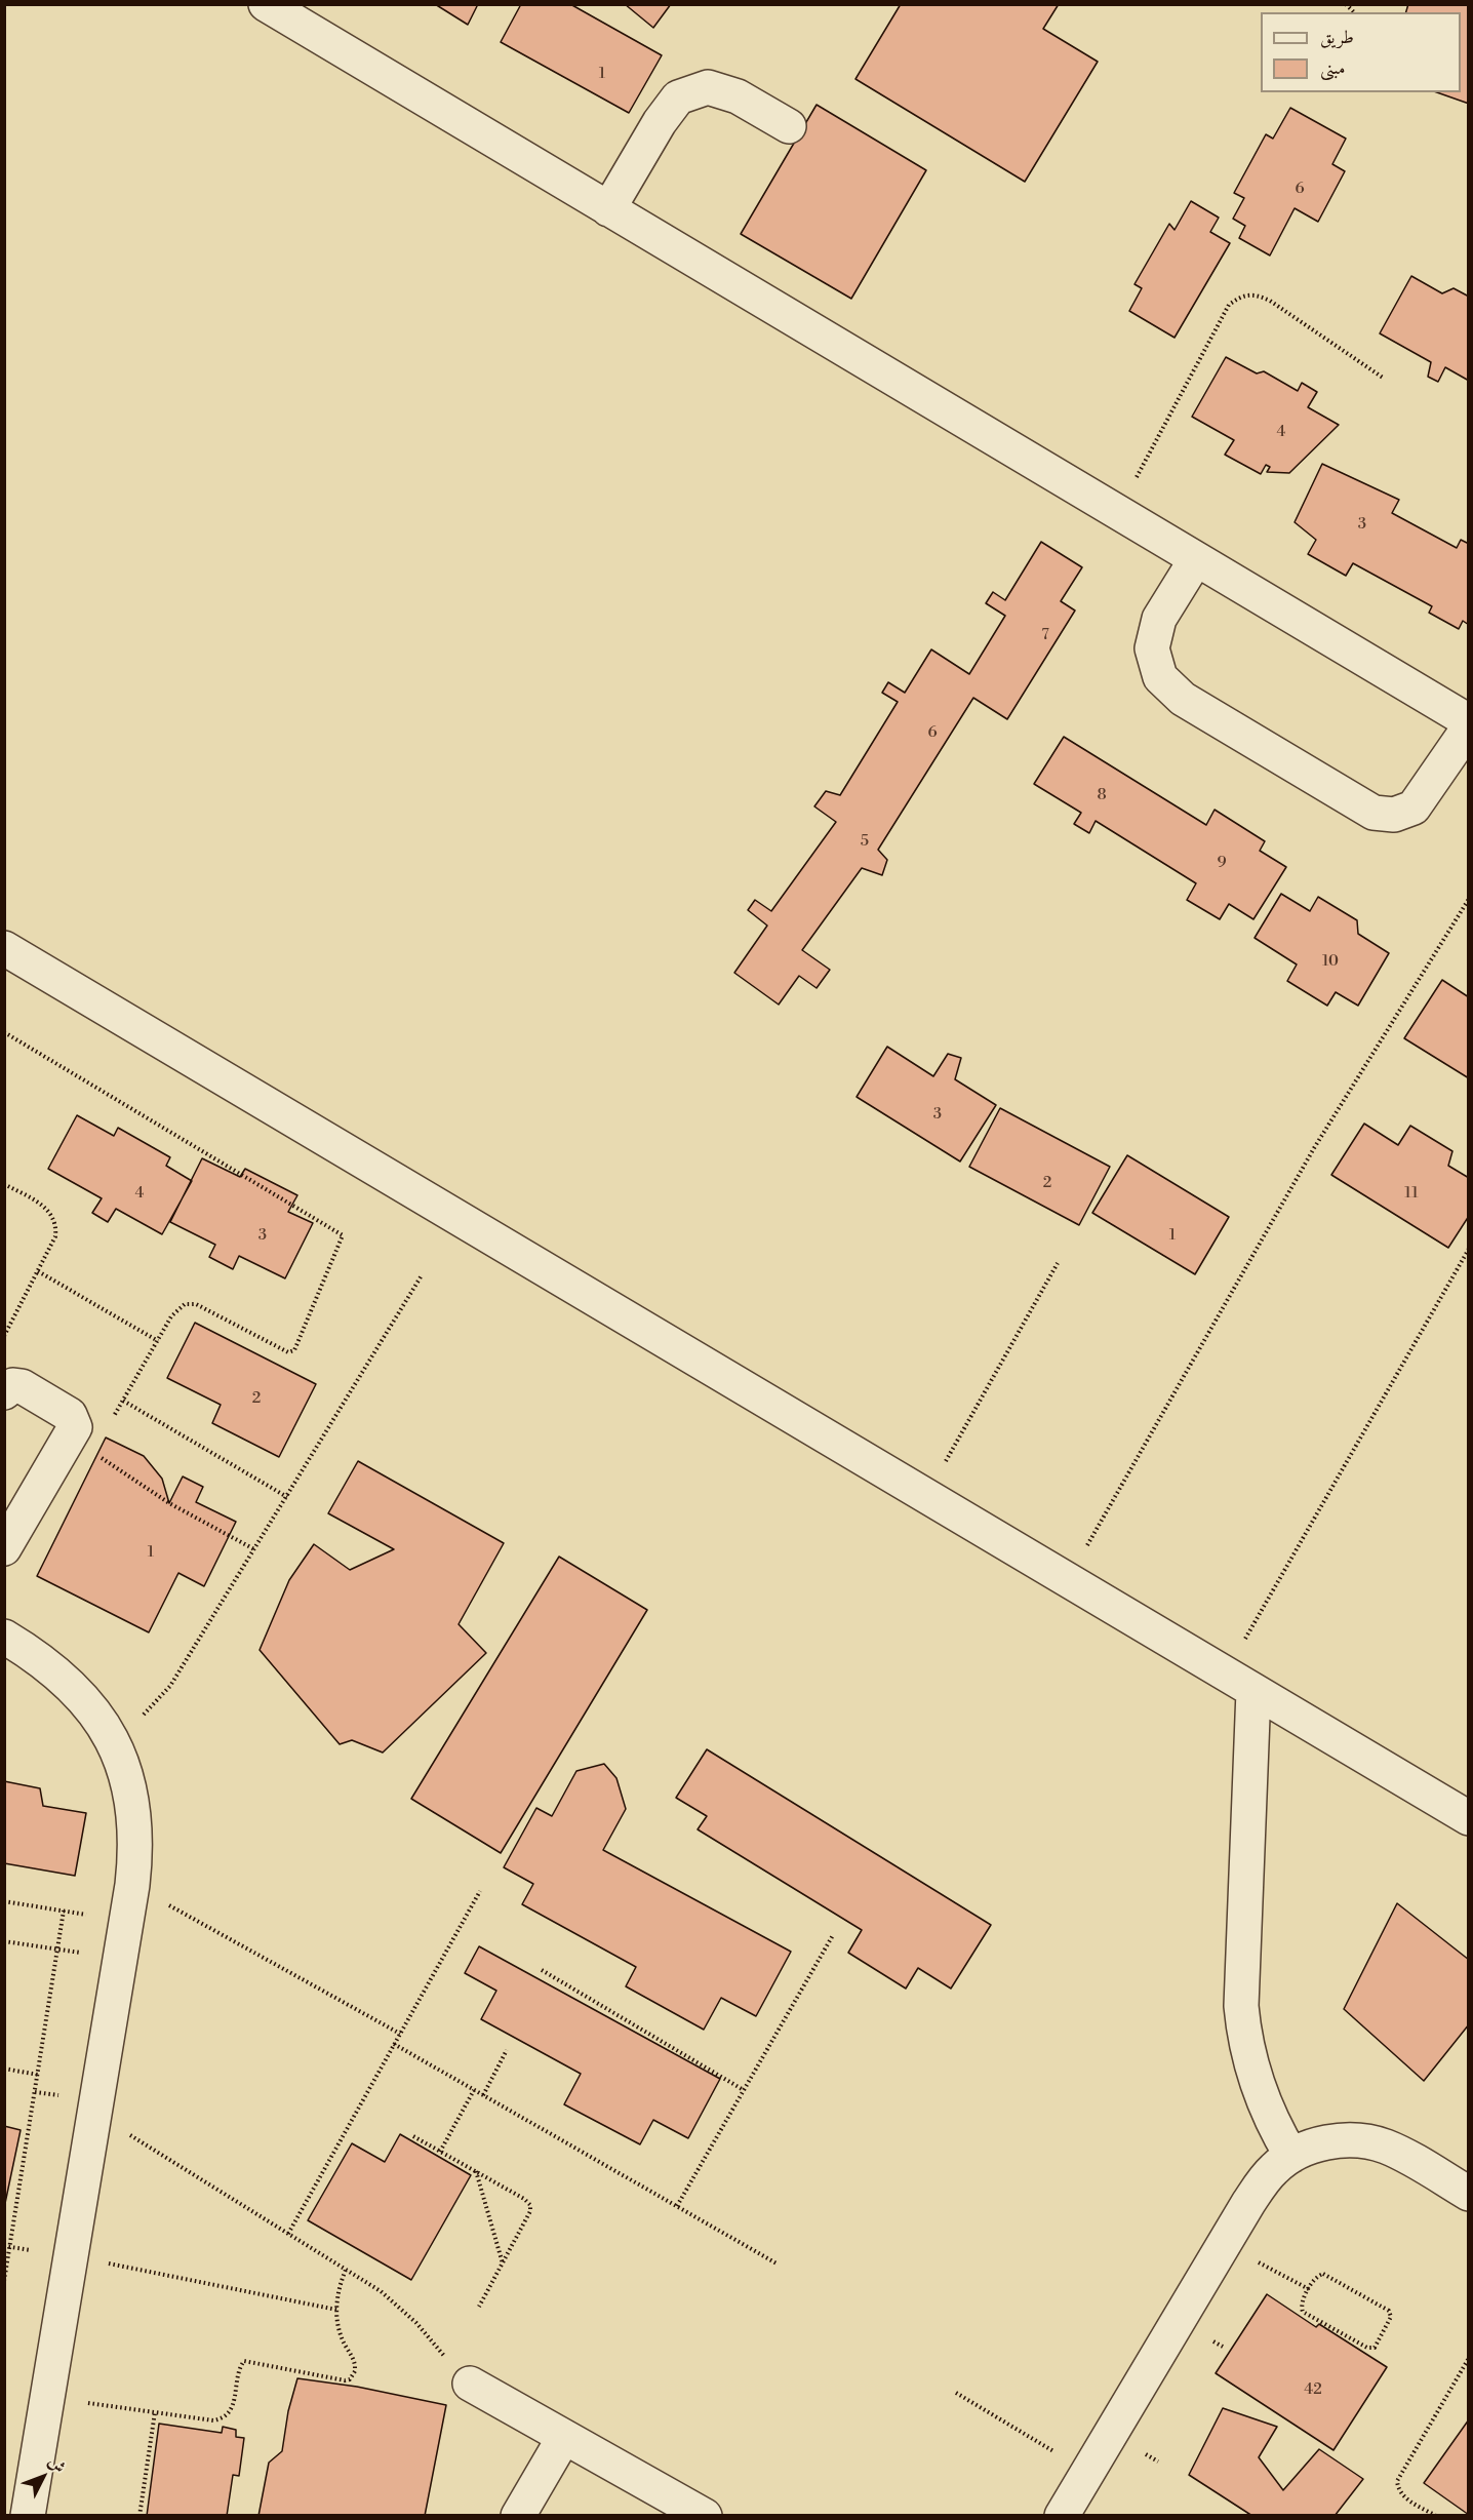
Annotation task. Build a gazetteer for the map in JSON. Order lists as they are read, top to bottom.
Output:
{
  "house_numbers": [
    "1",
    "6",
    "4",
    "3",
    "7",
    "6",
    "8",
    "5",
    "9",
    "10",
    "3",
    "2",
    "4",
    "11",
    "3",
    "1",
    "2",
    "1",
    "42"
  ],
  "legend": ["طريق", "مبنى"],
  "north": "top right"
}
